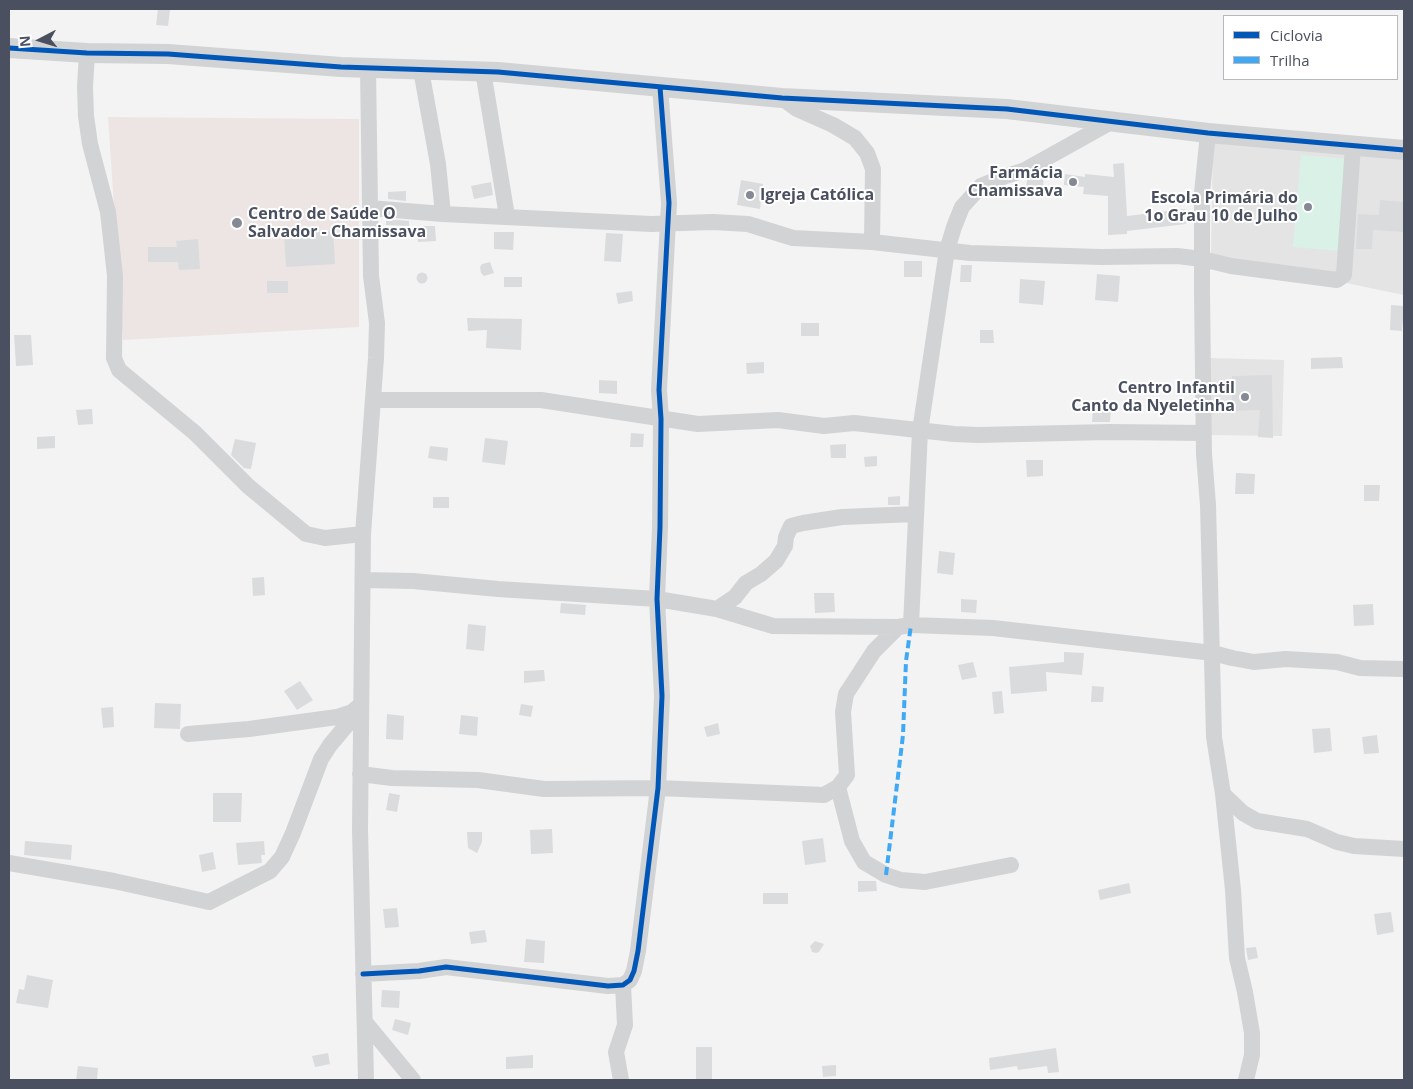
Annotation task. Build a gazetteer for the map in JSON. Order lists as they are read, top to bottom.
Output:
{
  "places": [
    "Farmácia Chamissava",
    "Igreja Católica",
    "Escola Primária do 1o Grau 10 de Julho",
    "Centro de Saúde O Salvador - Chamissava",
    "Centro Infantil Canto da Nyeletinha"
  ],
  "legend": ["Ciclovia", "Trilha"],
  "north": "left"
}
